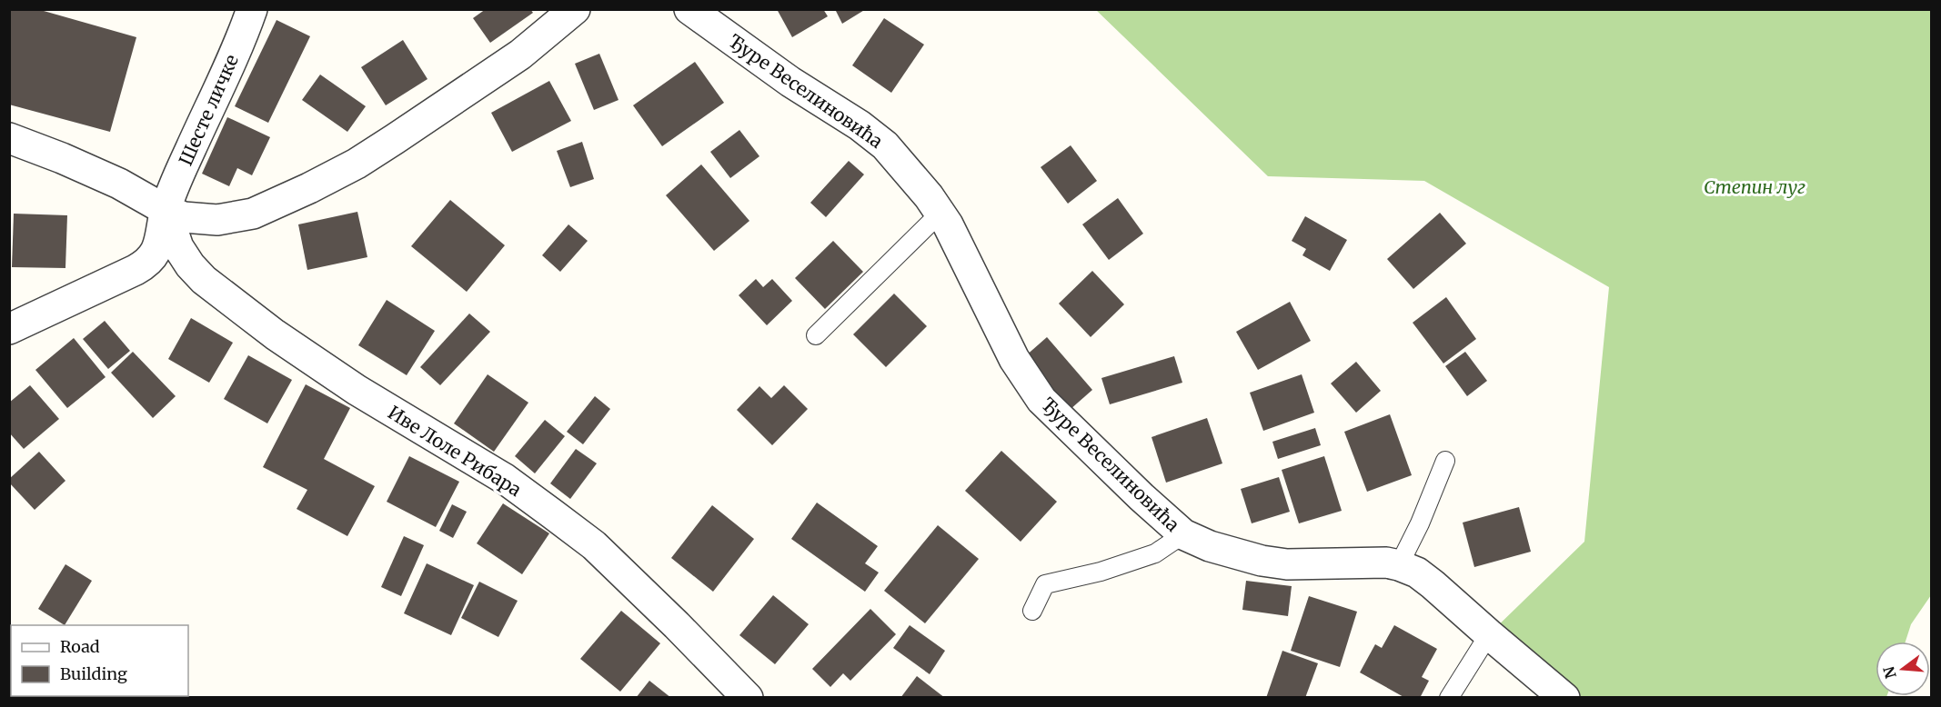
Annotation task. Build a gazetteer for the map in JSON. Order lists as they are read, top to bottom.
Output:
{
  "streets": {
    "street": ["Ђуре Веселиновића", "Шесте личке", "Иве Лоле Рибара"]
  },
  "crossings": [
    ["Шесте личке", "Иве Лоле Рибара"]
  ],
  "parks": ["Степин луг"],
  "legend": ["Road", "Building"],
  "north": "left"
}
